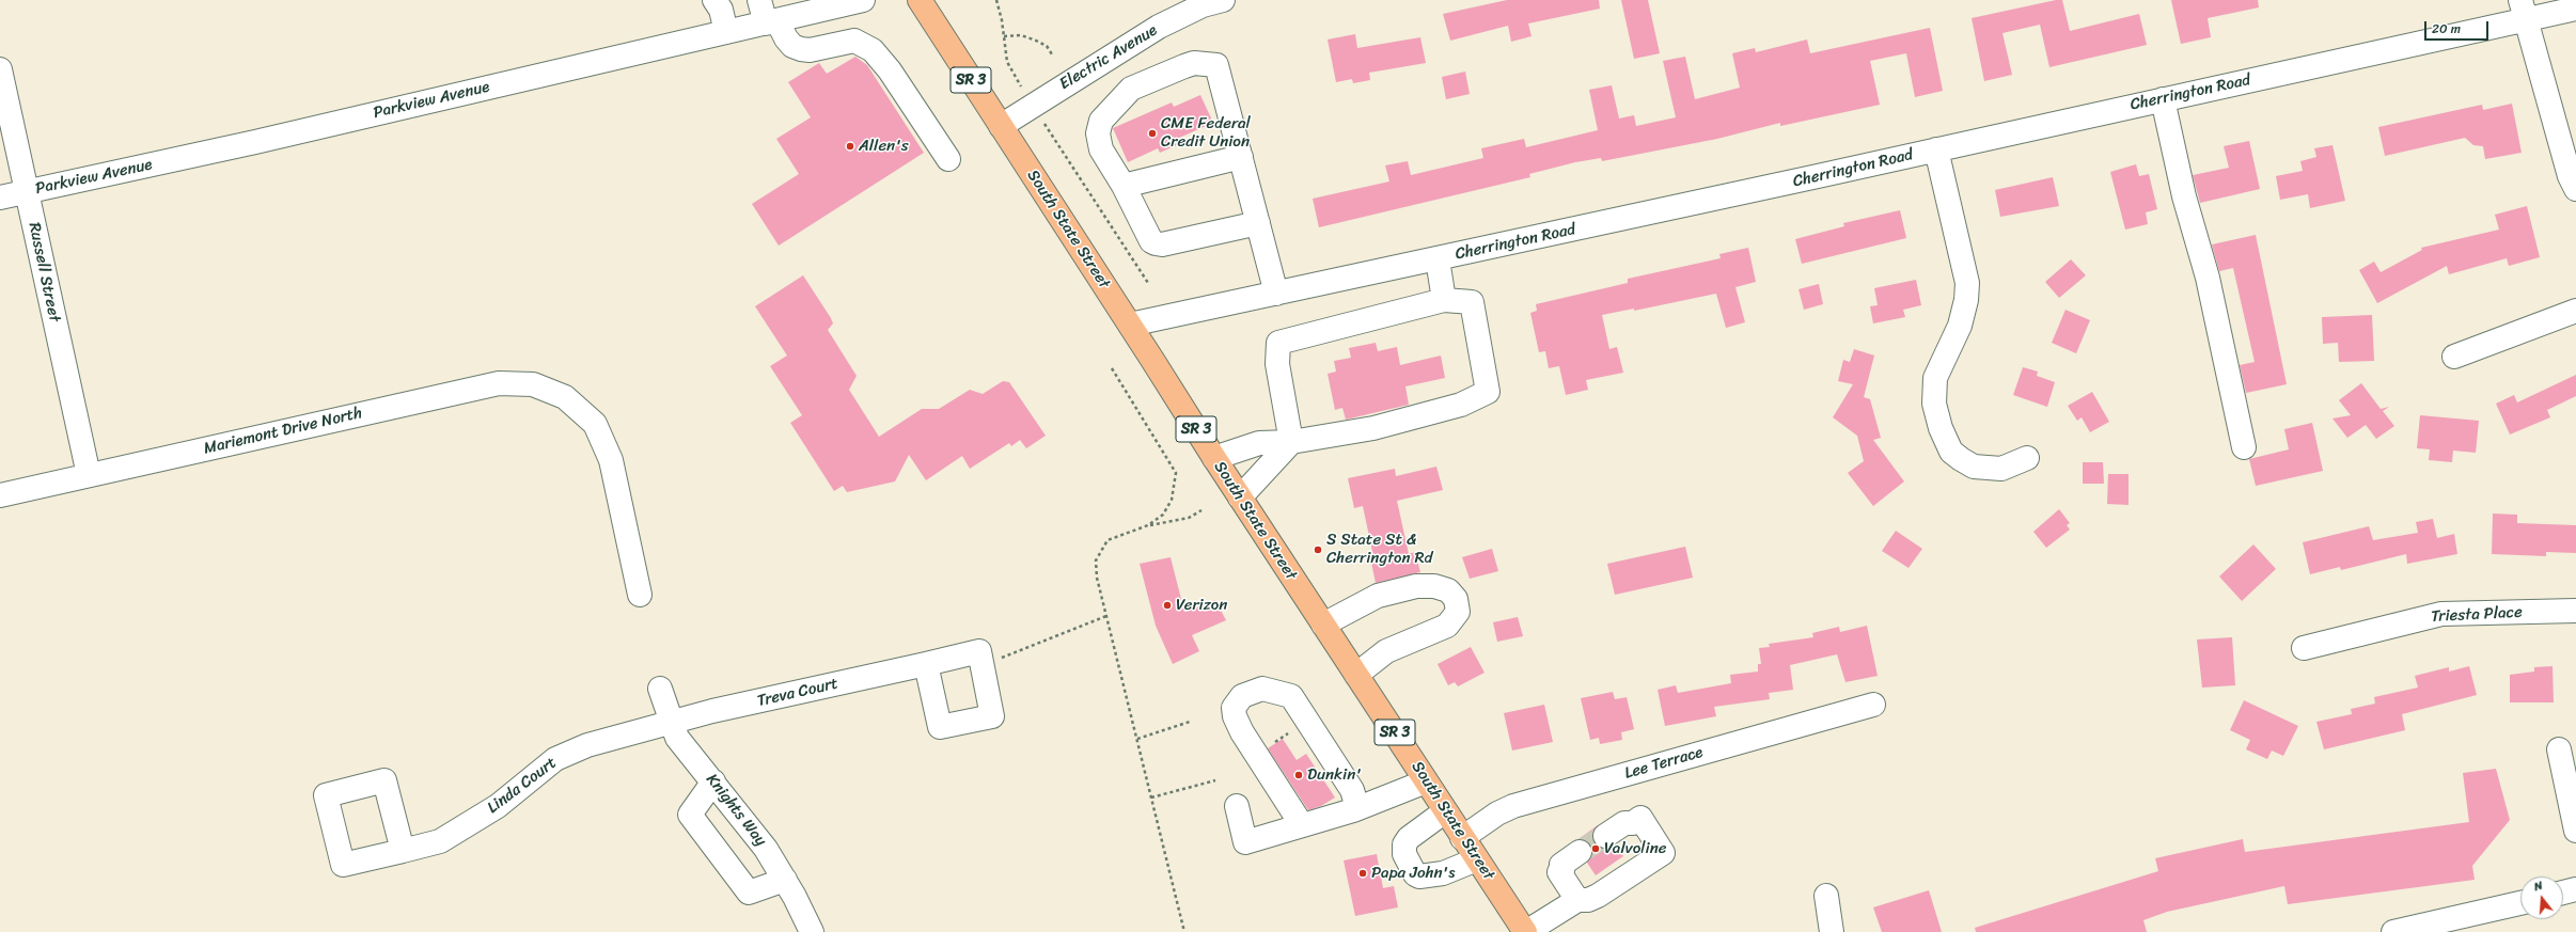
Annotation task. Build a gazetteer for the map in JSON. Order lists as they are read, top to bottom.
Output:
{
  "streets": {
    "main road": ["SR 3", "South State Street"],
    "street": [
      "Electric Avenue",
      "Cherrington Road",
      "Parkview Avenue",
      "Russell Street",
      "Mariemont Drive North",
      "Triesta Place",
      "Treva Court",
      "Lee Terrace",
      "Linda Court",
      "Knights Way"
    ]
  },
  "crossings": [
    ["Electric Avenue", "South State Street"],
    ["Cherrington Road", "South State Street"],
    ["Parkview Avenue", "Russell Street"],
    ["South State Street", "Lee Terrace"],
    ["Russell Street", "Mariemont Drive North"],
    ["Treva Court", "Linda Court"],
    ["Treva Court", "Knights Way"],
    ["Linda Court", "Knights Way"]
  ],
  "places": [
    "CME Federal Credit Union",
    "Allen's",
    "S State St & Cherrington Rd",
    "Verizon",
    "Dunkin'",
    "Valvoline",
    "Papa John's"
  ],
  "scale_bar": "20 m",
  "north": "top"
}
